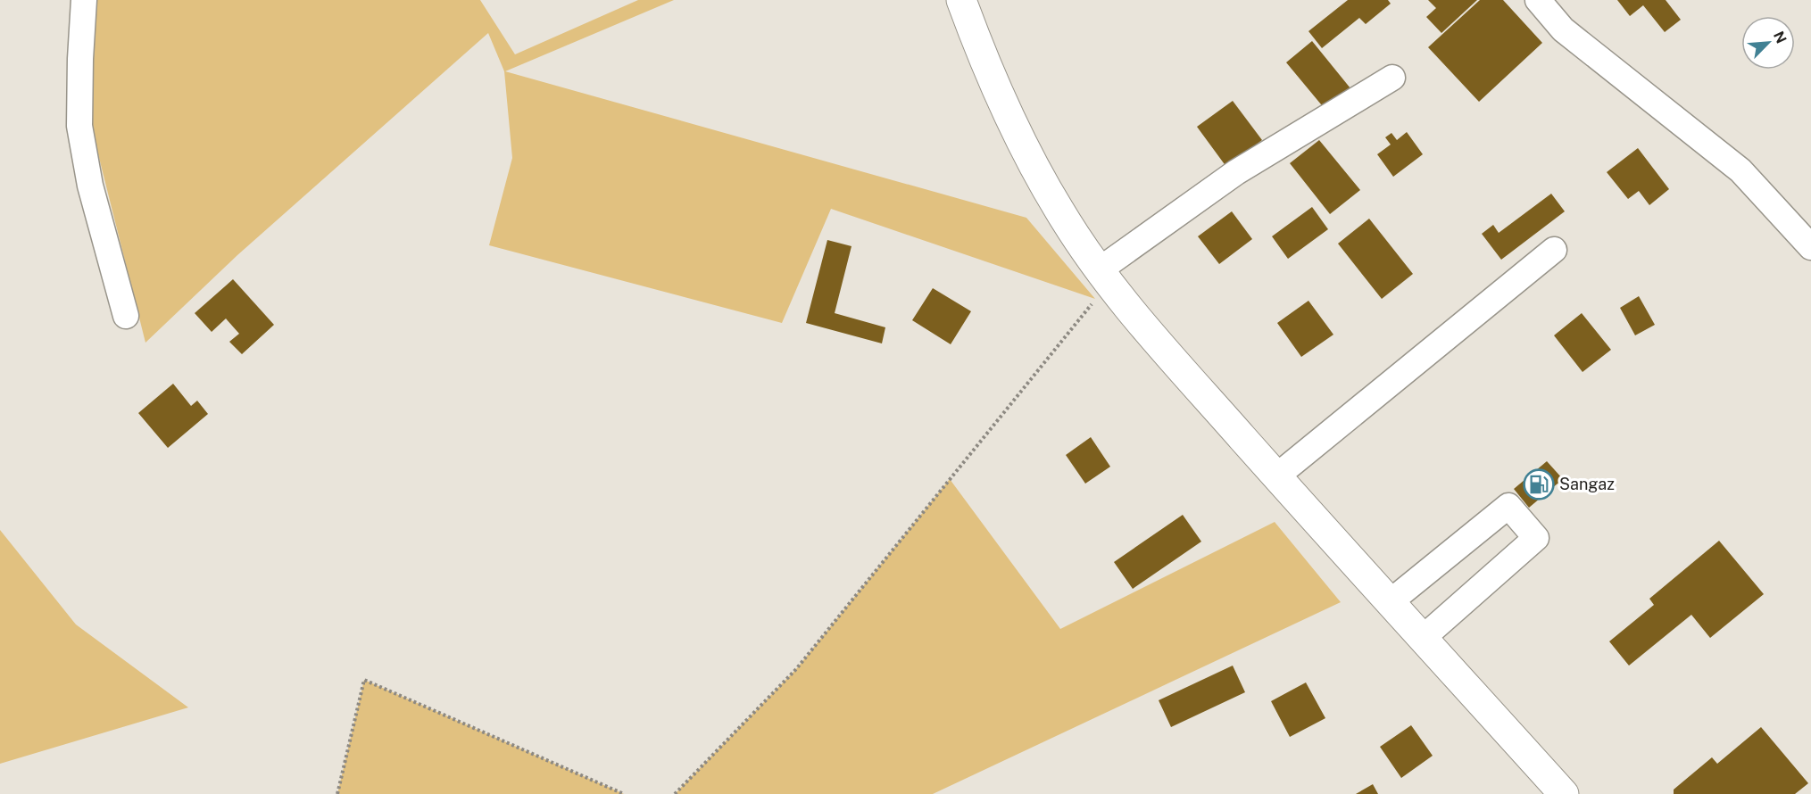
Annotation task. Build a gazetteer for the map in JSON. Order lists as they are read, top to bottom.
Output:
{
  "places": {
    "fuel station": ["Sangaz"]
  },
  "north": "top right"
}
